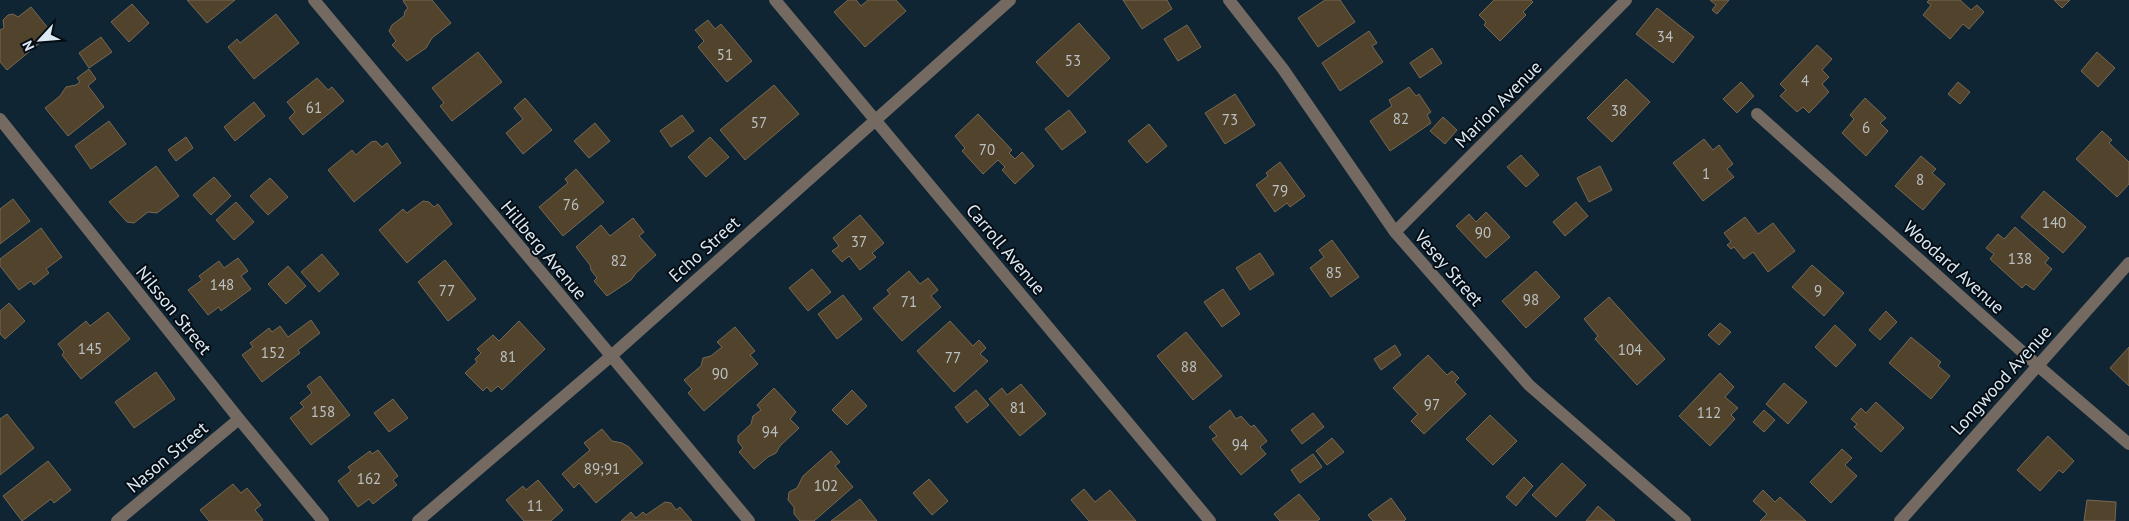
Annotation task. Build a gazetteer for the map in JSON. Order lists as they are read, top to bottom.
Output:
{
  "streets": {
    "street": [
      "Marion Avenue",
      "Echo Street",
      "Carroll Avenue",
      "Hillberg Avenue",
      "Woodard Avenue",
      "Vesey Street",
      "Nilsson Street",
      "Longwood Avenue",
      "Nason Street"
    ]
  },
  "crossings": [
    ["Marion Avenue", "Vesey Street"],
    ["Echo Street", "Carroll Avenue"],
    ["Echo Street", "Hillberg Avenue"],
    ["Woodard Avenue", "Longwood Avenue"],
    ["Nilsson Street", "Nason Street"]
  ],
  "house_numbers": [
    "34",
    "51",
    "53",
    "4",
    "61",
    "38",
    "82",
    "73",
    "57",
    "6",
    "70",
    "1",
    "8",
    "79",
    "76",
    "140",
    "90",
    "37",
    "138",
    "82",
    "85",
    "148",
    "77",
    "9",
    "98",
    "71",
    "145",
    "104",
    "152",
    "81",
    "77",
    "88",
    "90",
    "97",
    "81",
    "158",
    "112",
    "94",
    "94",
    "89;91",
    "162",
    "102",
    "11"
  ],
  "north": "bottom left"
}
